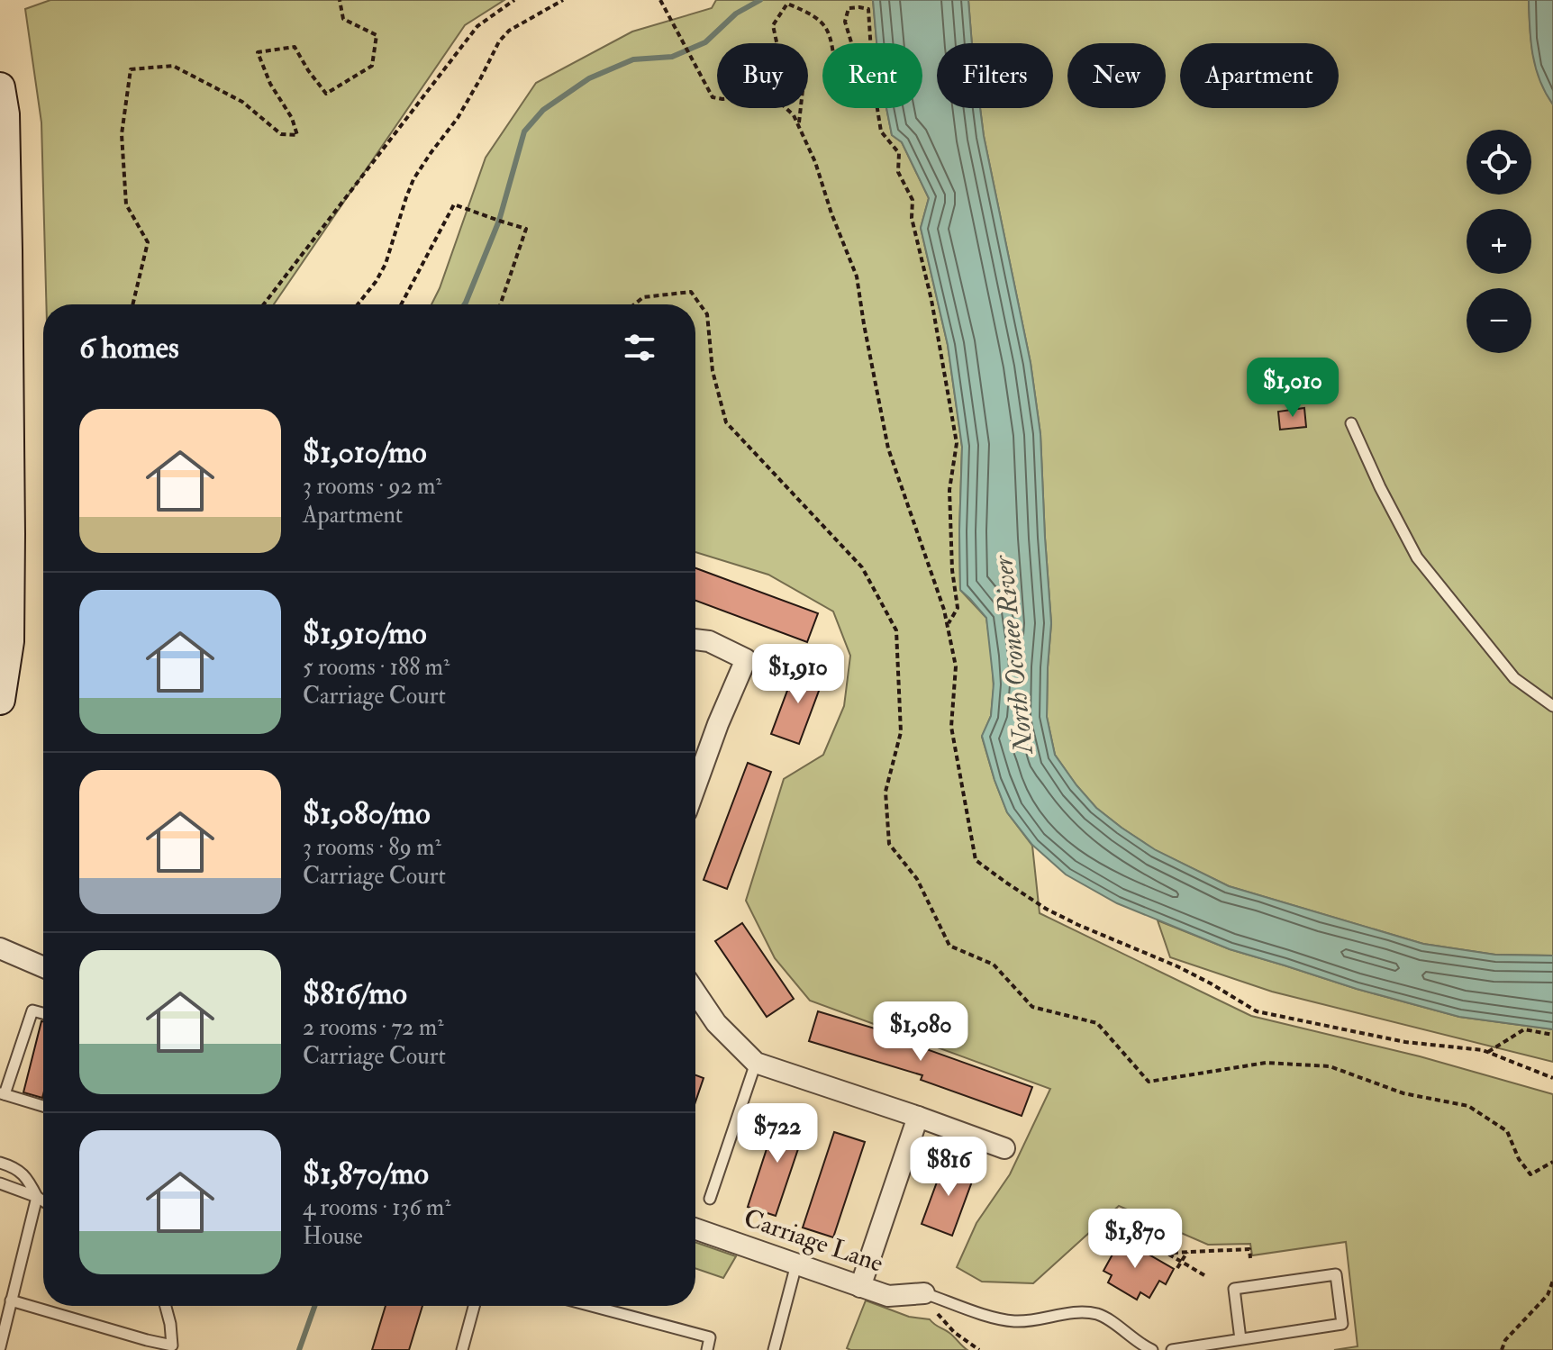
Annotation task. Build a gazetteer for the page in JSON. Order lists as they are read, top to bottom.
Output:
{
  "streets": {
    "street": ["Carriage Lane"]
  },
  "water": ["North Oconee River"],
  "page": {
    "chip": [
      "Buy",
      "Rent",
      "Filters",
      "New",
      "Apartment"
    ],
    "map_buttons": ["+", "−"],
    "heading": "6 homes",
    "price": [
      "$1,010",
      "$1,910",
      "$1,080",
      "$722",
      "$816",
      "$1,870"
    ],
    "list": [
      {
        "name": "$1,010/mo",
        "note": "3 rooms · 92 m² · Apartment"
      },
      {
        "name": "$1,910/mo",
        "note": "5 rooms · 188 m² · Carriage Court"
      },
      {
        "name": "$1,080/mo",
        "note": "3 rooms · 89 m² · Carriage Court"
      },
      {
        "name": "$816/mo",
        "note": "2 rooms · 72 m² · Carriage Court"
      },
      {
        "name": "$1,870/mo",
        "note": "4 rooms · 136 m² · House"
      }
    ]
  }
}
